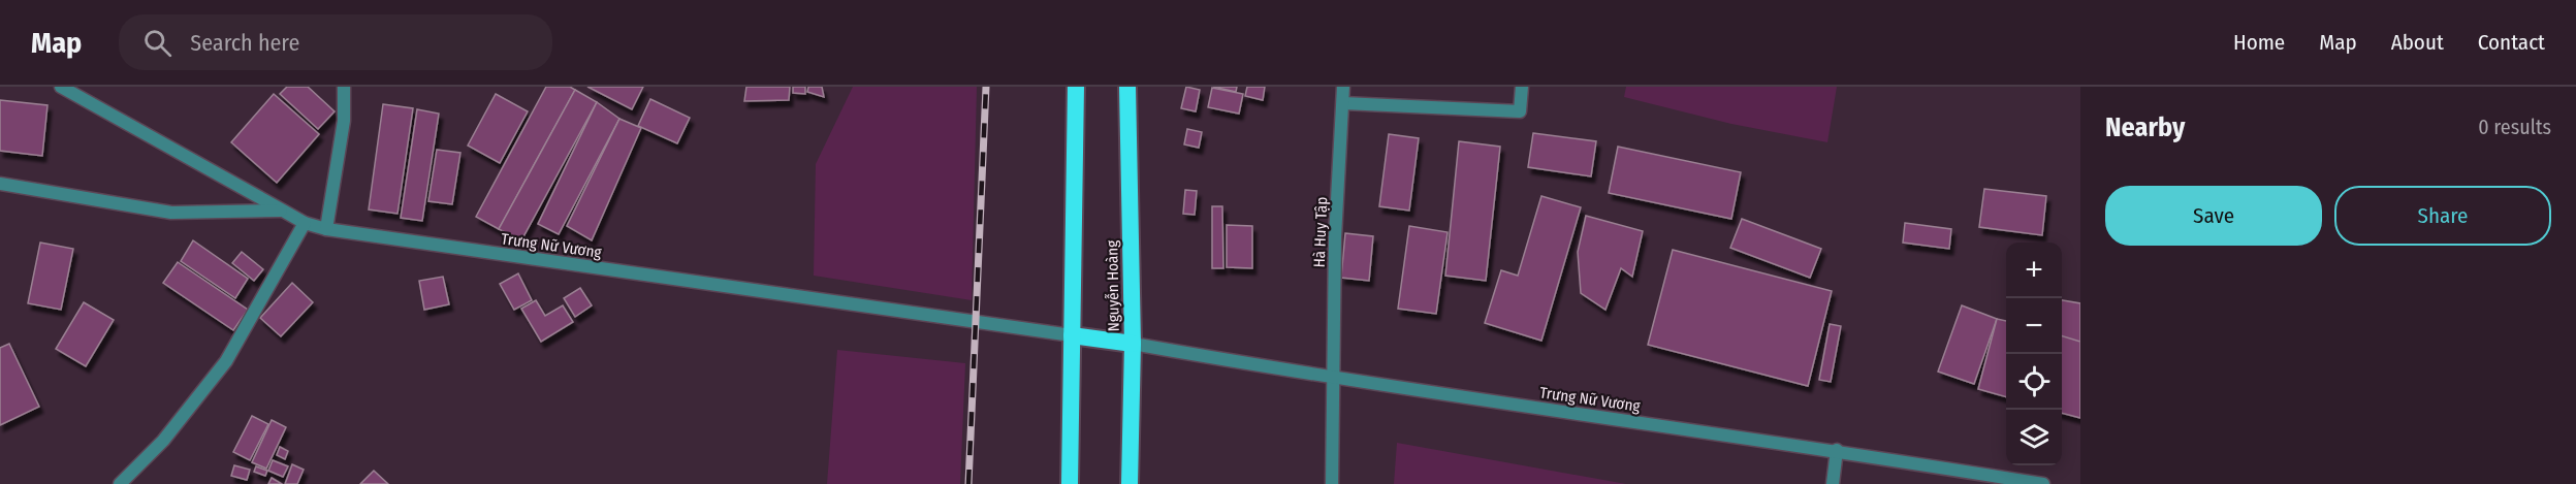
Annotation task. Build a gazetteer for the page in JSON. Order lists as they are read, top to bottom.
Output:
{
  "streets": {
    "highway": ["Nguyễn Hoàng"],
    "street": ["Hà Huy Tập", "Trưng Nữ Vương"]
  },
  "crossings": [
    ["Hà Huy Tập", "Trưng Nữ Vương"],
    ["Trưng Nữ Vương", "Nguyễn Hoàng"]
  ],
  "page": {
    "header": "Map",
    "search": "Search here",
    "nav": [
      "Home",
      "Map",
      "About",
      "Contact"
    ],
    "heading": ["Nearby", "0 results"],
    "buttons": ["Save", "Share"],
    "map_buttons": ["+", "−"]
  }
}
